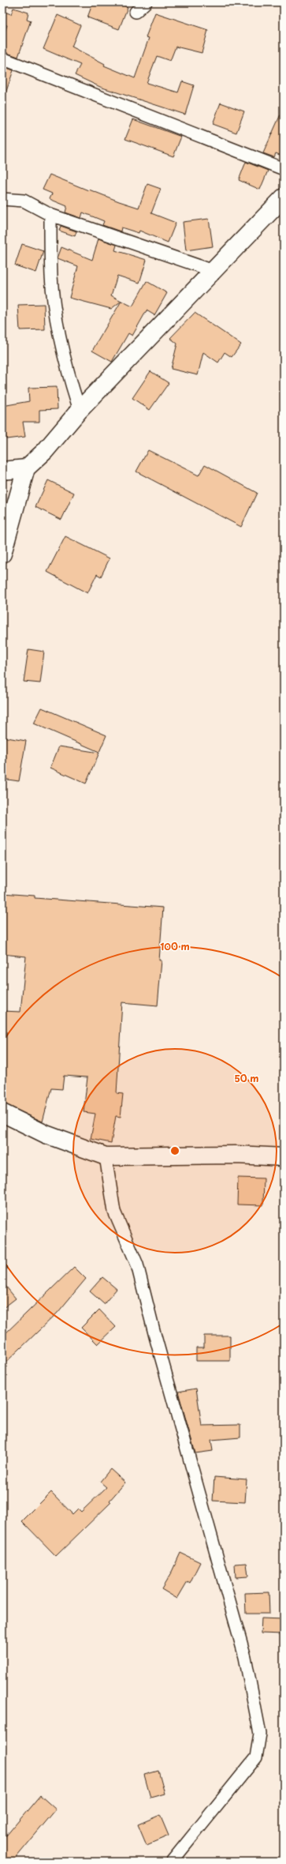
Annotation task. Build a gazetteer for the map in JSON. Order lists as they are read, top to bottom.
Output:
{
  "rings": ["100 m", "50 m"]
}
